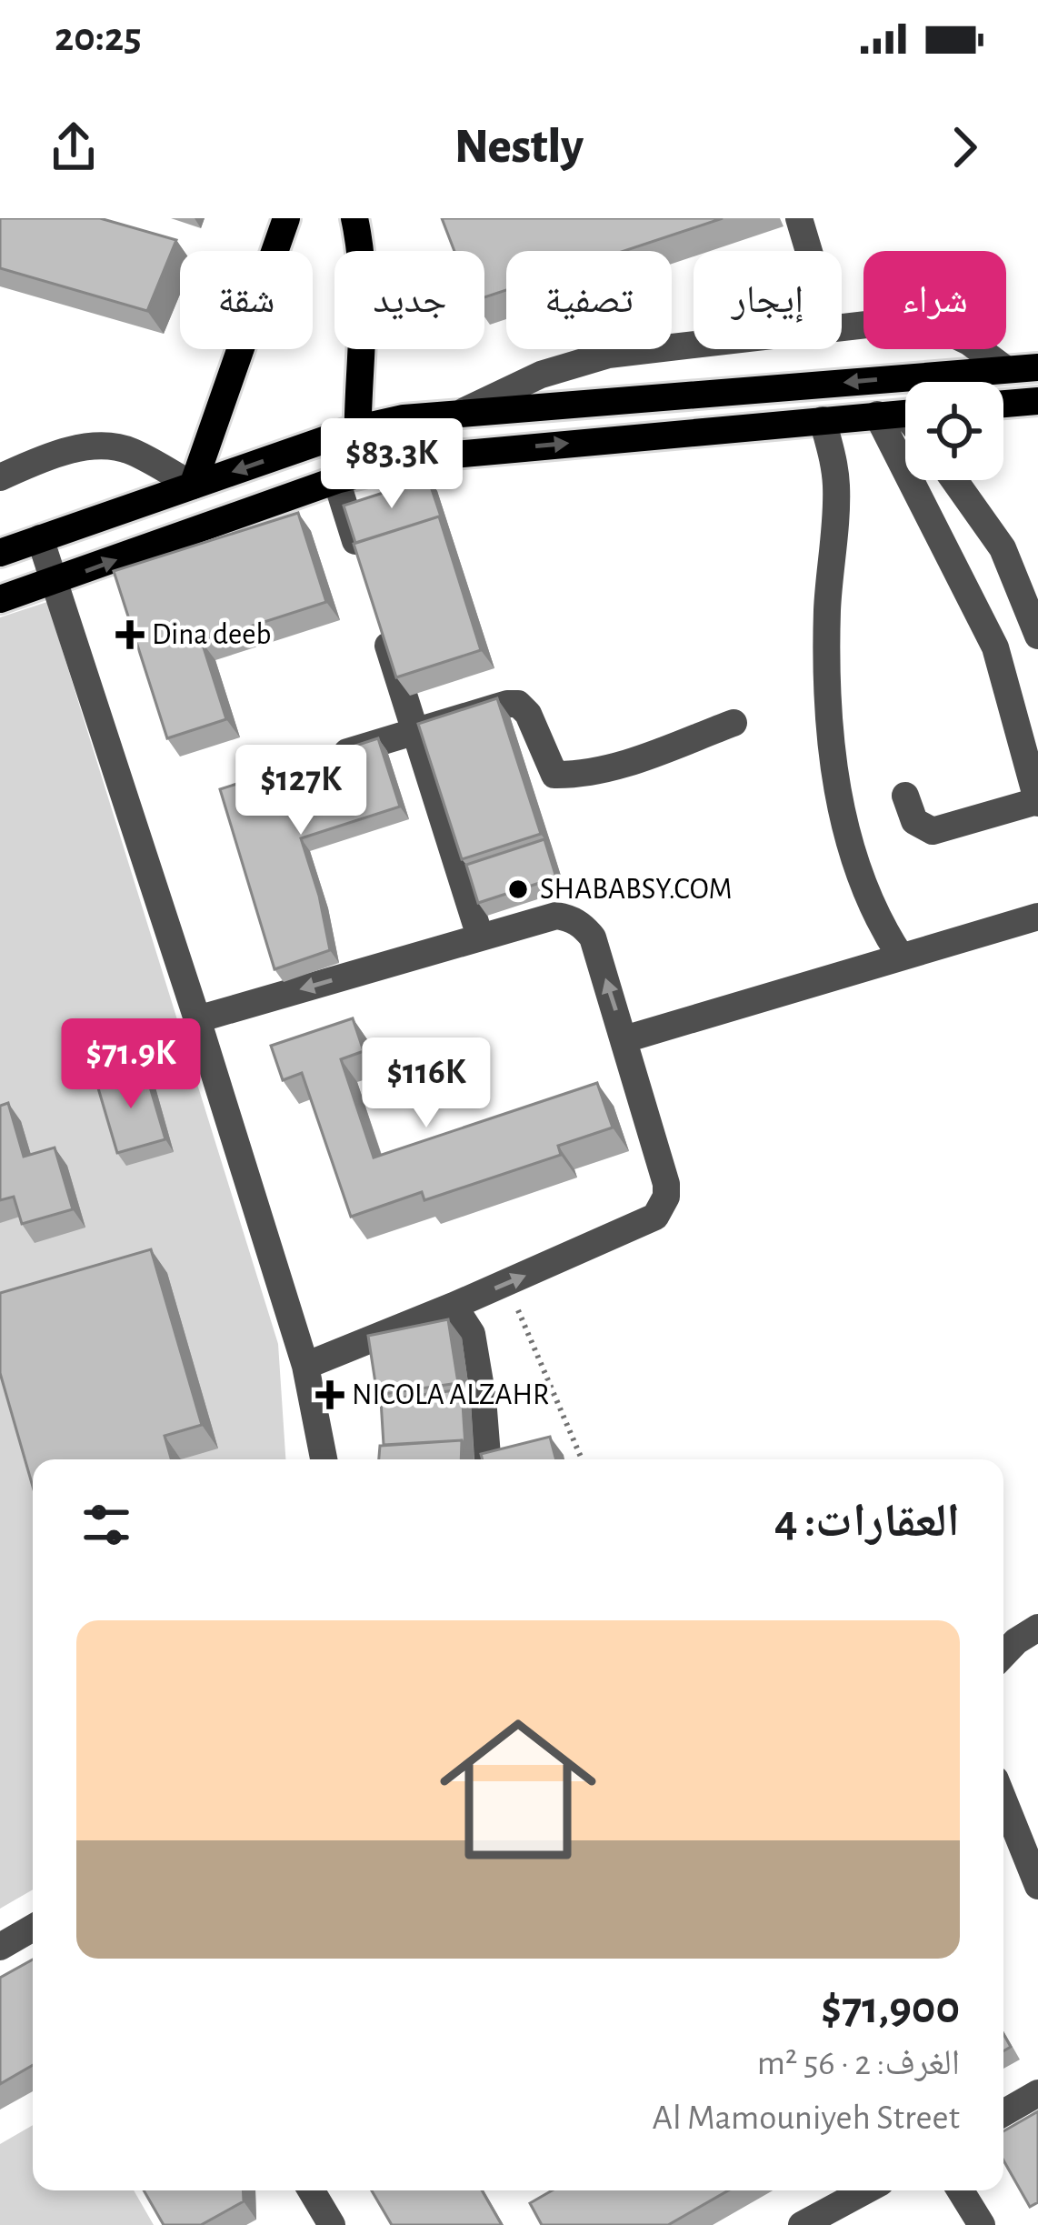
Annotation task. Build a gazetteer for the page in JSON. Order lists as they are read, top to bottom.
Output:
{
  "places": {
    "health": ["Dina deeb", "NICOLA ALZAHR"],
    "other": ["SHABABSY.COM"]
  },
  "page": {
    "status": "20:25",
    "header": "Nestly",
    "chip": [
      "شراء",
      "إيجار",
      "تصفية",
      "جديد",
      "شقة"
    ],
    "price": [
      "$83.3K",
      "$127K",
      "$71.9K",
      "$116K"
    ],
    "heading": "العقارات: 4",
    "list": [
      {
        "name": "$71,900",
        "note": "الغرف: 2 · 56 m² · Al Mamouniyeh Street"
      }
    ]
  }
}
